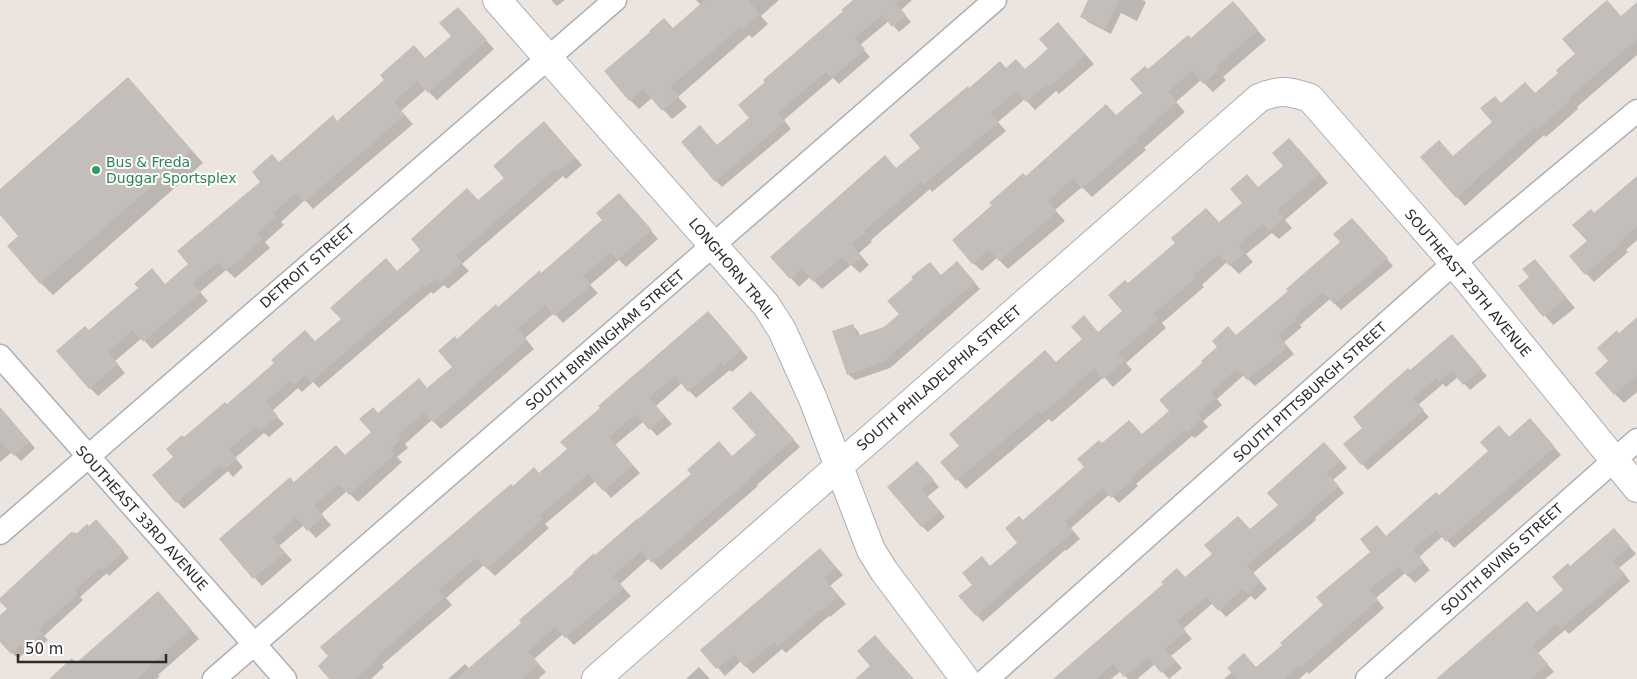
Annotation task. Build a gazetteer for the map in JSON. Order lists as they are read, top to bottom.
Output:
{
  "streets": {
    "street": [
      "DETROIT STREET",
      "LONGHORN TRAIL",
      "SOUTHEAST 29TH AVENUE",
      "SOUTH BIRMINGHAM STREET",
      "SOUTH PHILADELPHIA STREET",
      "SOUTH PITTSBURGH STREET",
      "SOUTHEAST 33RD AVENUE",
      "SOUTH BIVINS STREET"
    ]
  },
  "crossings": [
    ["DETROIT STREET", "LONGHORN TRAIL"],
    ["DETROIT STREET", "SOUTHEAST 33RD AVENUE"],
    ["LONGHORN TRAIL", "SOUTH BIRMINGHAM STREET"],
    ["LONGHORN TRAIL", "SOUTH PHILADELPHIA STREET"],
    ["SOUTHEAST 29TH AVENUE", "SOUTH PHILADELPHIA STREET"],
    ["SOUTHEAST 29TH AVENUE", "SOUTH PITTSBURGH STREET"],
    ["SOUTHEAST 29TH AVENUE", "SOUTH BIVINS STREET"],
    ["SOUTH BIRMINGHAM STREET", "SOUTHEAST 33RD AVENUE"]
  ],
  "places": ["Bus & Freda Duggar Sportsplex"],
  "scale_bar": "50 m"
}
